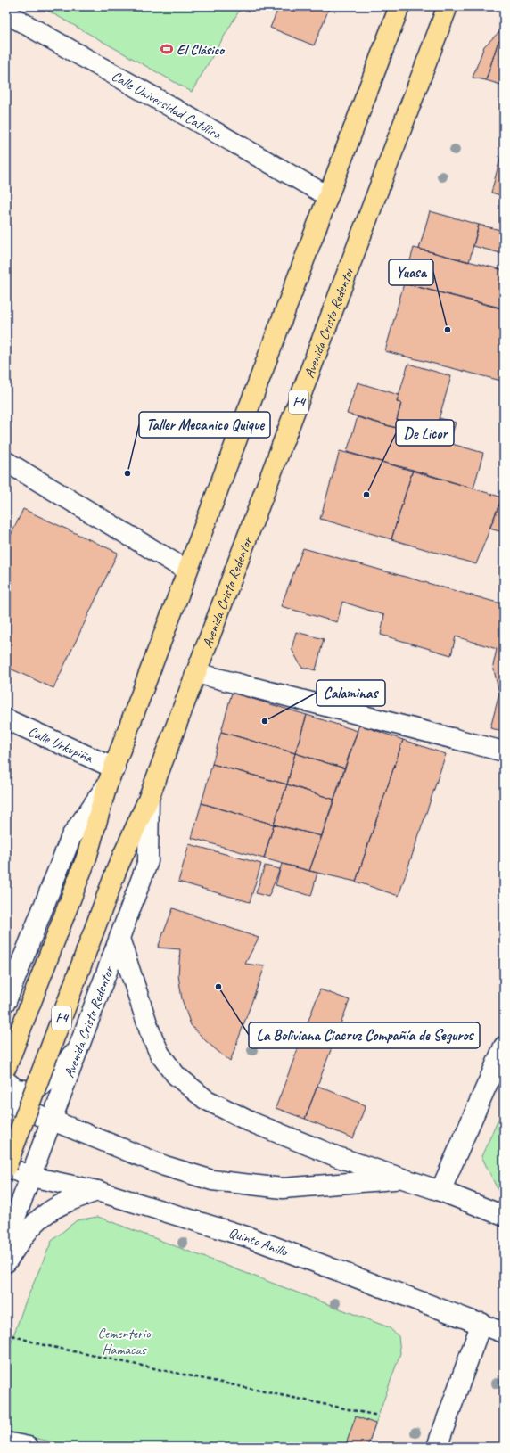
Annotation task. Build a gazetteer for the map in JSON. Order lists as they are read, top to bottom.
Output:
{
  "streets": {
    "highway": ["Avenida Cristo Redentor", "F4"],
    "main road": ["Calle Universidad Católica", "Calle Urkupiña", "Quinto Anillo"]
  },
  "crossings": [
    ["Calle Universidad Católica", "F4"],
    ["Avenida Cristo Redentor", "Quinto Anillo"],
    ["F4", "Calle Urkupiña"]
  ],
  "parks": ["Cementerio Hamacas"],
  "places": {
    "sports": ["El Clásico"],
    "other": [
      "Yuasa",
      "Taller Mecanico Quique",
      "De Licor",
      "Calaminas",
      "La Boliviana Ciacruz Compañía de Seguros"
    ]
  }
}
